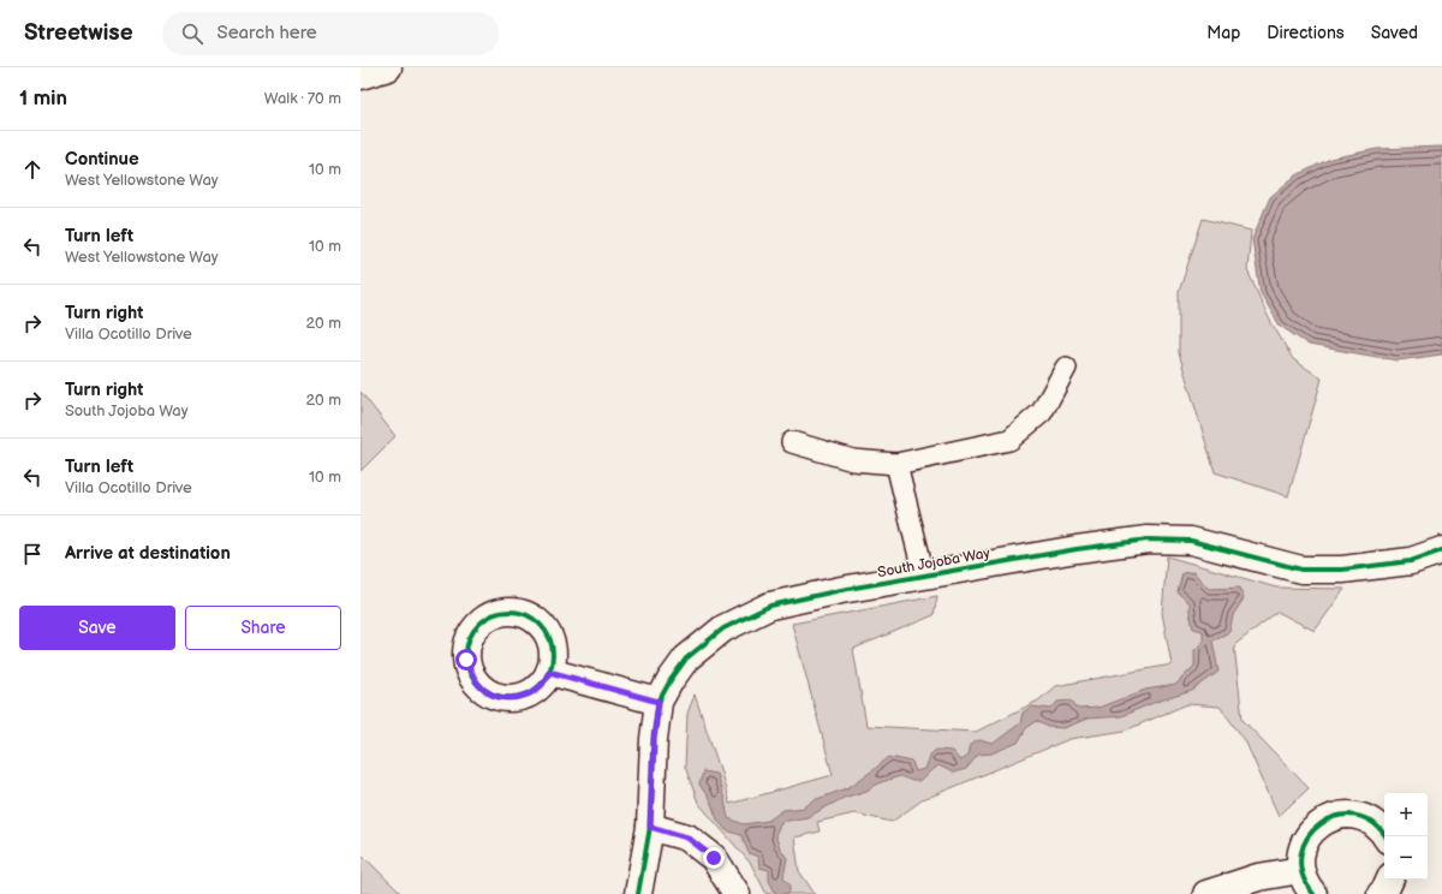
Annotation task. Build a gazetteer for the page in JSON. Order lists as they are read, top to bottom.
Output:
{
  "streets": {
    "street": ["South Jojoba Way"]
  },
  "page": {
    "header": "Streetwise",
    "search": "Search here",
    "nav": ["Map", "Directions", "Saved"],
    "heading": ["1 min", "Walk · 70 m"],
    "list": [
      ["Continue", "West Yellowstone Way", "10 m"],
      ["Turn left", "West Yellowstone Way", "10 m"],
      ["Turn right", "Villa Ocotillo Drive", "20 m"],
      ["Turn right", "South Jojoba Way", "20 m"],
      ["Turn left", "Villa Ocotillo Drive", "10 m"],
      "Arrive at destination"
    ],
    "buttons": ["Save", "Share"],
    "map_buttons": ["+", "−"]
  }
}
